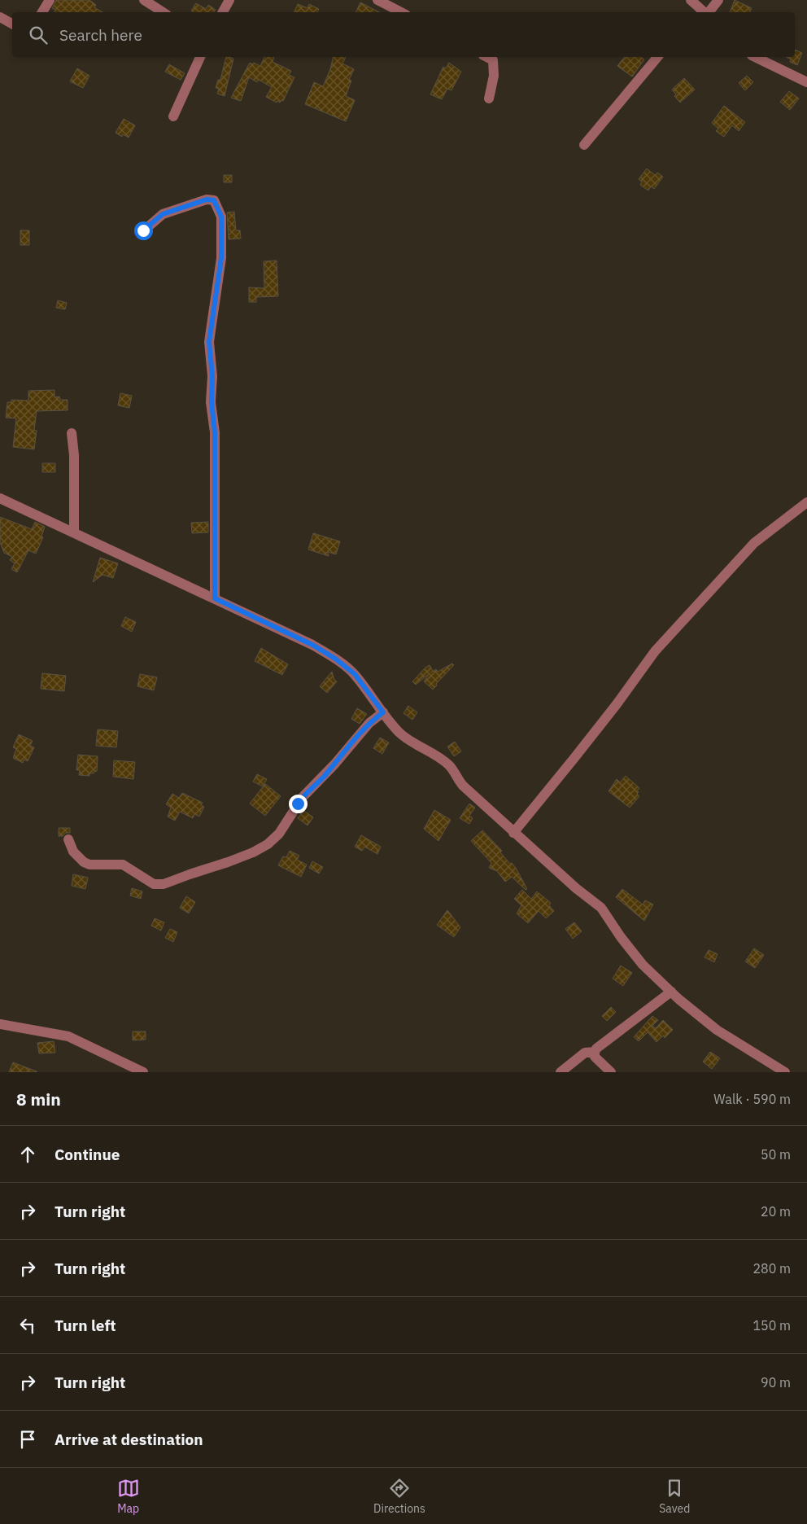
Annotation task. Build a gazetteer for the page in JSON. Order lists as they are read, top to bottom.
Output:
{
  "page": {
    "search": "Search here",
    "heading": ["8 min", "Walk · 590 m"],
    "list": [
      ["Continue", "50 m"],
      ["Turn right", "20 m"],
      ["Turn right", "280 m"],
      ["Turn left", "150 m"],
      ["Turn right", "90 m"],
      "Arrive at destination"
    ],
    "nav": ["Map", "Directions", "Saved"]
  }
}
